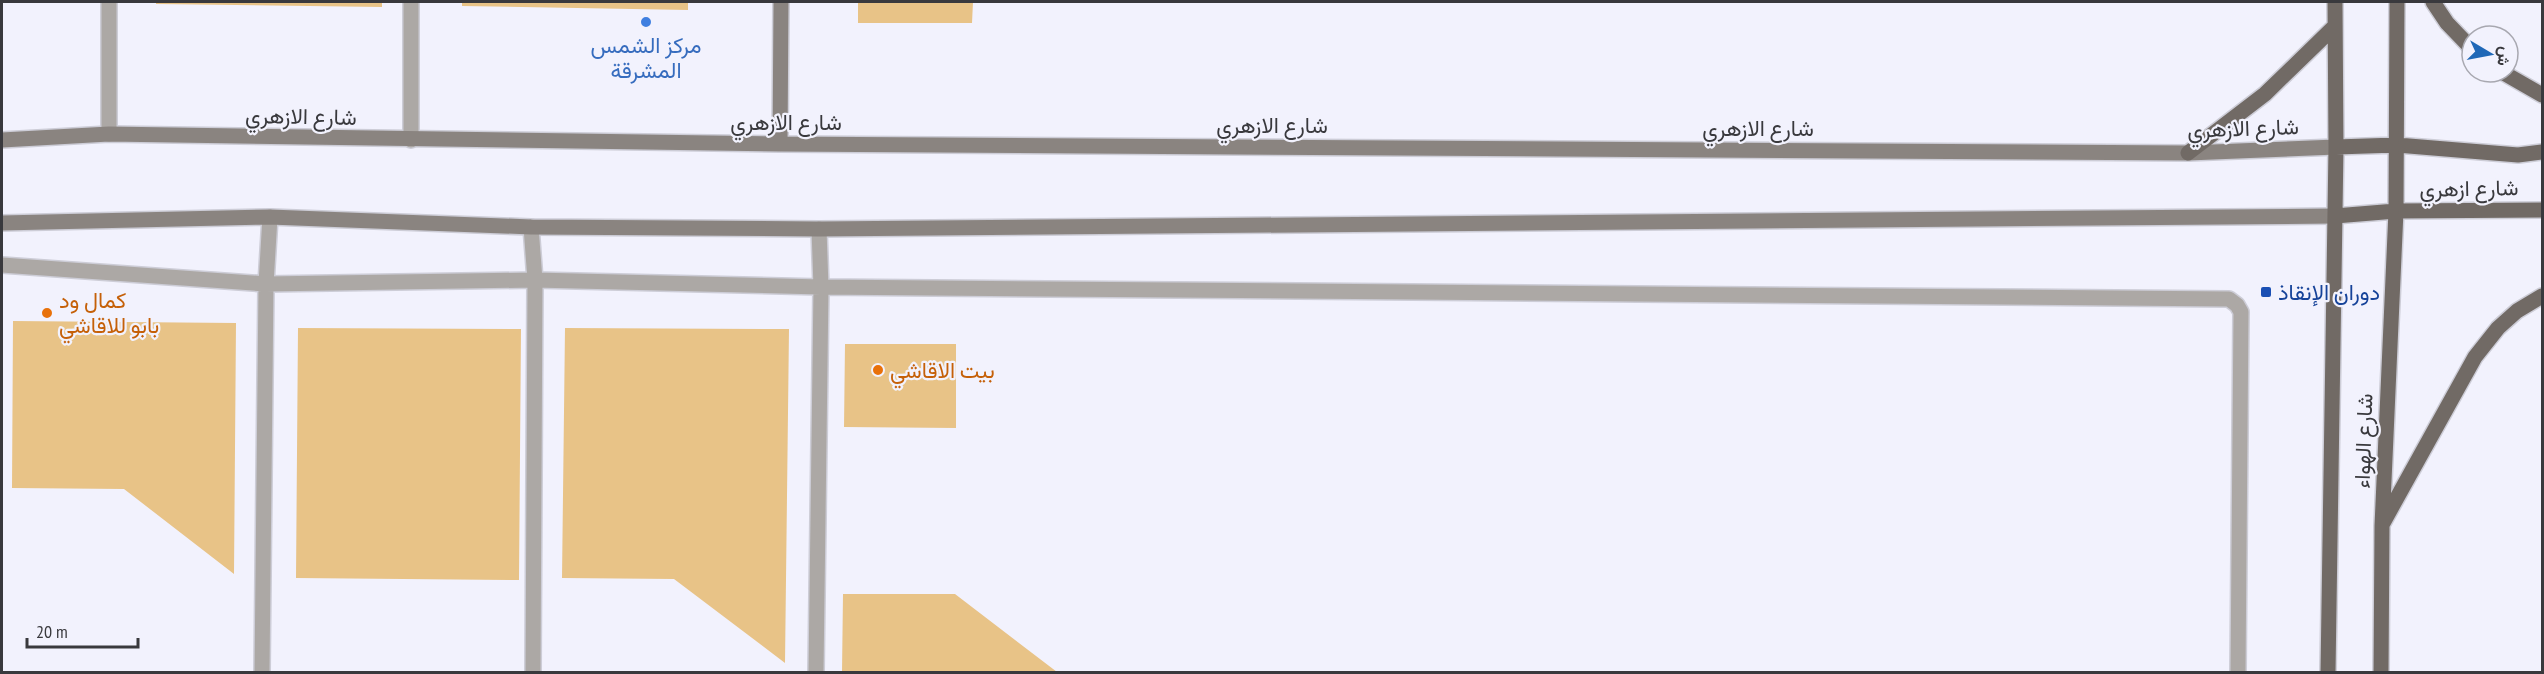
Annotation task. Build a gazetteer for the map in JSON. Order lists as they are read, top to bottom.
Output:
{
  "streets": {
    "main road": ["شارع الازهري", "شارع ازهري", "شارع الهواء"]
  },
  "crossings": [
    ["شارع الازهري", "شارع الهواء"],
    ["شارع ازهري", "شارع الهواء"]
  ],
  "places": {
    "other": ["مركز الشمس المشرقة", "كمال ود بابو للاقاشي", "بيت الاقاشي"],
    "transit": ["دوران الإنقاذ"]
  },
  "scale_bar": "20 m",
  "north": "right"
}
